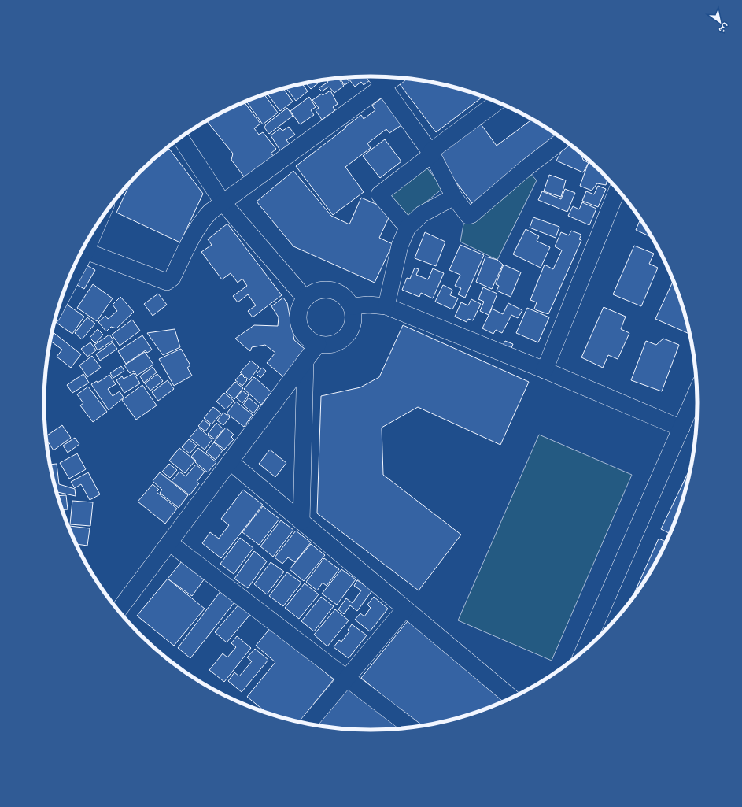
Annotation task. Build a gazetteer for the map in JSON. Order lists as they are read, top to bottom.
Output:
{
  "north": "bottom right"
}
